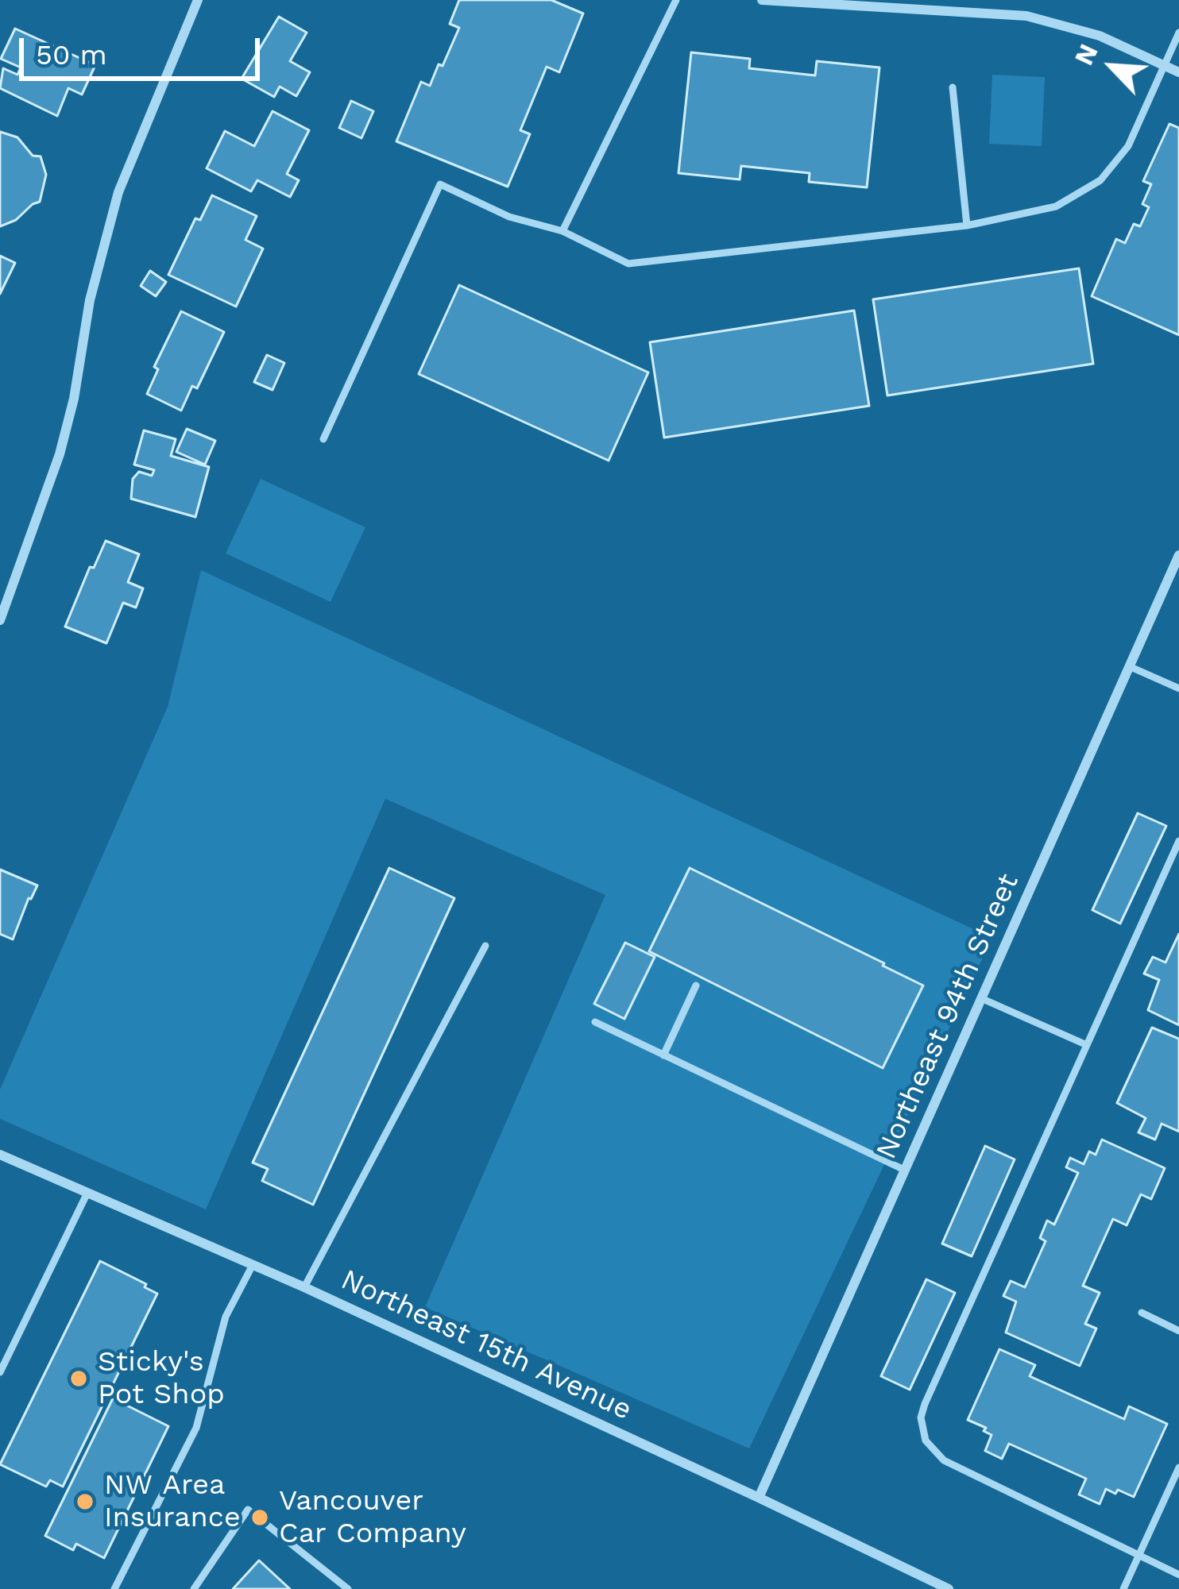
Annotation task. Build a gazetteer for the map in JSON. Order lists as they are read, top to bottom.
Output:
{
  "streets": {
    "street": ["Northeast 94th Street", "Northeast 15th Avenue"]
  },
  "crossings": [
    ["Northeast 94th Street", "Northeast 15th Avenue"]
  ],
  "places": ["Sticky's Pot Shop", "NW Area Insurance", "Vancouver Car Company"],
  "scale_bar": "50 m",
  "north": "top left"
}
